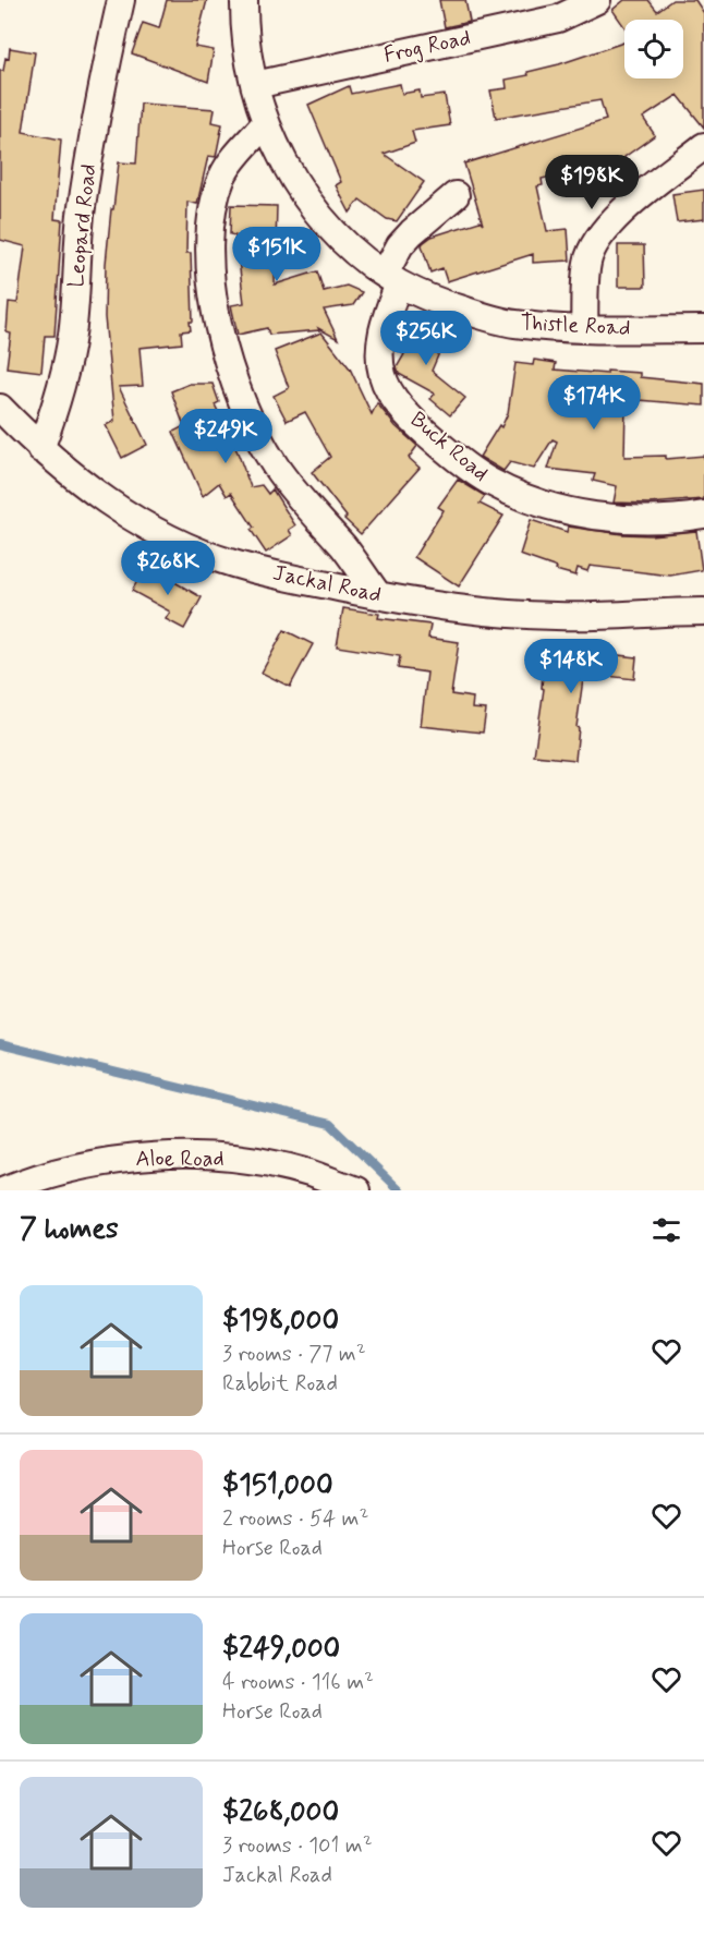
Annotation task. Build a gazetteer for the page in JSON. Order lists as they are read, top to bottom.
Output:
{
  "streets": {
    "street": [
      "Frog Road",
      "Leopard Road",
      "Thistle Road",
      "Buck Road",
      "Jackal Road",
      "Aloe Road"
    ]
  },
  "crossings": [
    ["Frog Road", "Thistle Road"],
    ["Leopard Road", "Jackal Road"],
    ["Thistle Road", "Buck Road"]
  ],
  "page": {
    "price": [
      "$198K",
      "$151K",
      "$256K",
      "$174K",
      "$249K",
      "$268K",
      "$148K"
    ],
    "heading": "7 homes",
    "list": [
      {
        "name": "$198,000",
        "note": "3 rooms · 77 m² · Rabbit Road"
      },
      {
        "name": "$151,000",
        "note": "2 rooms · 54 m² · Horse Road"
      },
      {
        "name": "$249,000",
        "note": "4 rooms · 116 m² · Horse Road"
      },
      {
        "name": "$268,000",
        "note": "3 rooms · 101 m² · Jackal Road"
      }
    ]
  }
}
